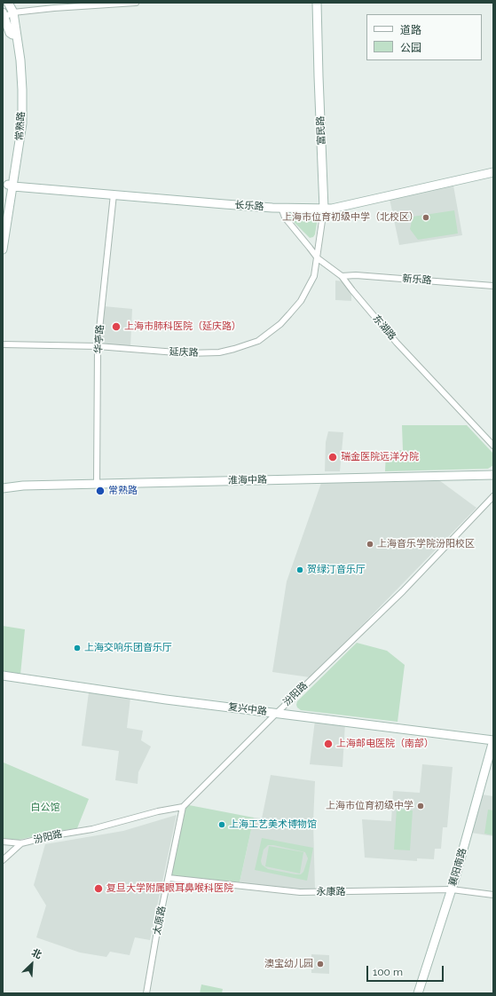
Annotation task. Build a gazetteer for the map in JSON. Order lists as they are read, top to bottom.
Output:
{
  "streets": {
    "main road": [
      "常熟路",
      "富民路",
      "长乐路",
      "淮海中路",
      "复兴中路",
      "襄阳南路"
    ],
    "street": [
      "新乐路",
      "东湖路",
      "华亭路",
      "延庆路",
      "汾阳路",
      "永康路",
      "太原路"
    ]
  },
  "crossings": [
    ["常熟路", "长乐路"],
    ["富民路", "长乐路"],
    ["富民路", "东湖路"],
    ["富民路", "延庆路"],
    ["长乐路", "东湖路"],
    ["长乐路", "华亭路"],
    ["新乐路", "东湖路"],
    ["东湖路", "延庆路"],
    ["华亭路", "延庆路"],
    ["华亭路", "淮海中路"],
    ["汾阳路", "复兴中路"],
    ["汾阳路", "太原路"],
    ["复兴中路", "襄阳南路"],
    ["襄阳南路", "永康路"],
    ["永康路", "太原路"]
  ],
  "parks": ["白公馆"],
  "places": [
    "上海市位育初级中学（北校区）",
    "上海市肺科医院（延庆路）",
    "瑞金医院远洋分院",
    "常熟路",
    "上海音乐学院汾阳校区",
    "贺绿汀音乐厅",
    "上海交响乐团音乐厅",
    "上海邮电医院（南部）",
    "上海市位育初级中学",
    "上海工艺美术博物馆",
    "复旦大学附属眼耳鼻喉科医院",
    "澳宝幼儿园"
  ],
  "legend": ["道路", "公园"],
  "scale_bar": "100 m",
  "north": "top right"
}
